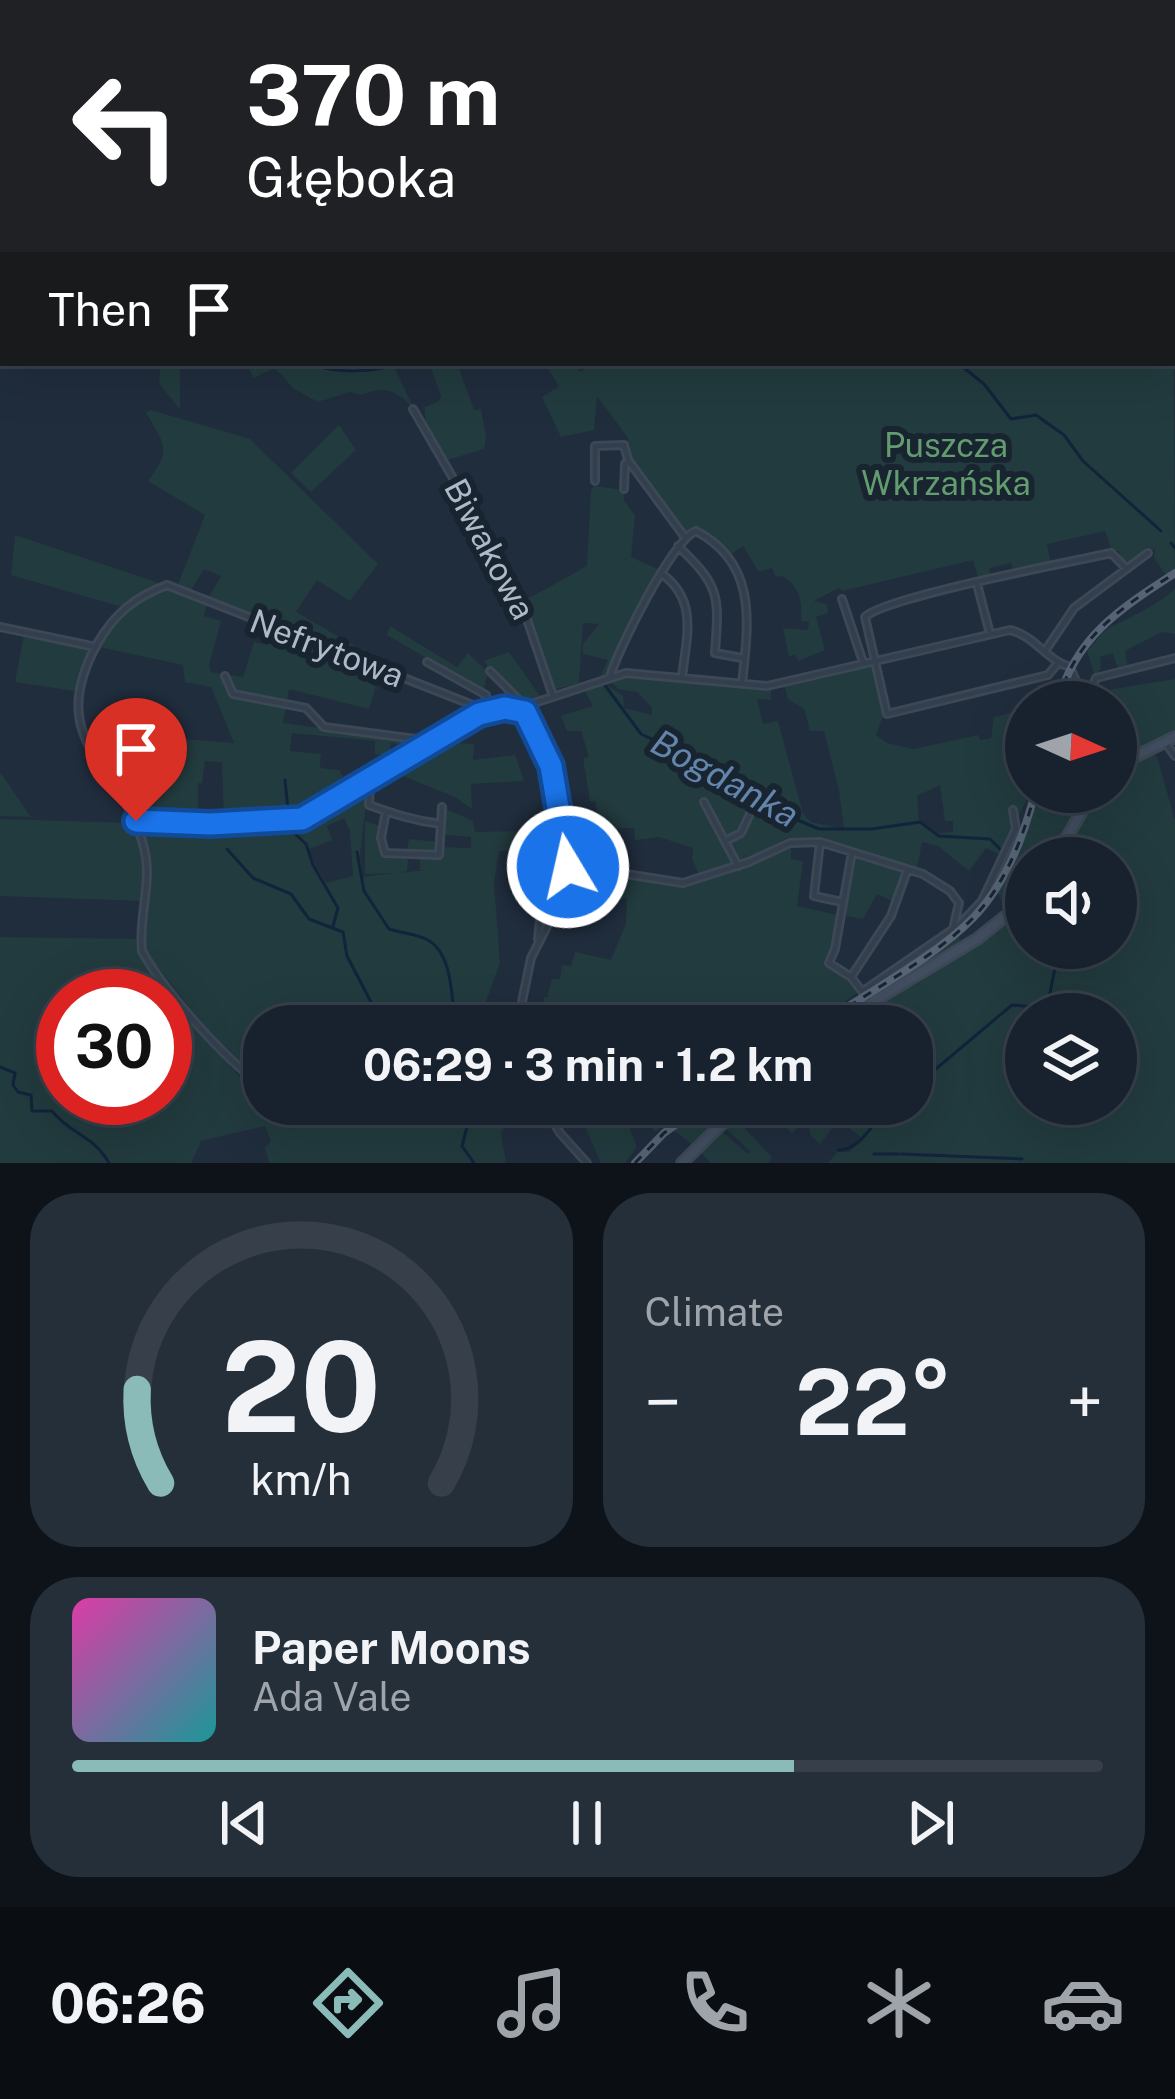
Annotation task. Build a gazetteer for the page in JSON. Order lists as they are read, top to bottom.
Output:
{
  "streets": {
    "street": ["Biwakowa", "Nefrytowa"]
  },
  "water": ["Bogdanka"],
  "parks": ["Puszcza Wkrzańska"],
  "north": "right",
  "page": {
    "turn": ["370 m", "Głęboka"],
    "then": "Then",
    "limit": "30",
    "trip": "06:29 · 3 min · 1.2 km",
    "tile": "Climate",
    "heat": ["−", "22°", "+"],
    "song": ["Paper Moons", "Ada Vale"],
    "tabs": "06:26",
    "gauge": ["20", "km/h"]
  }
}
